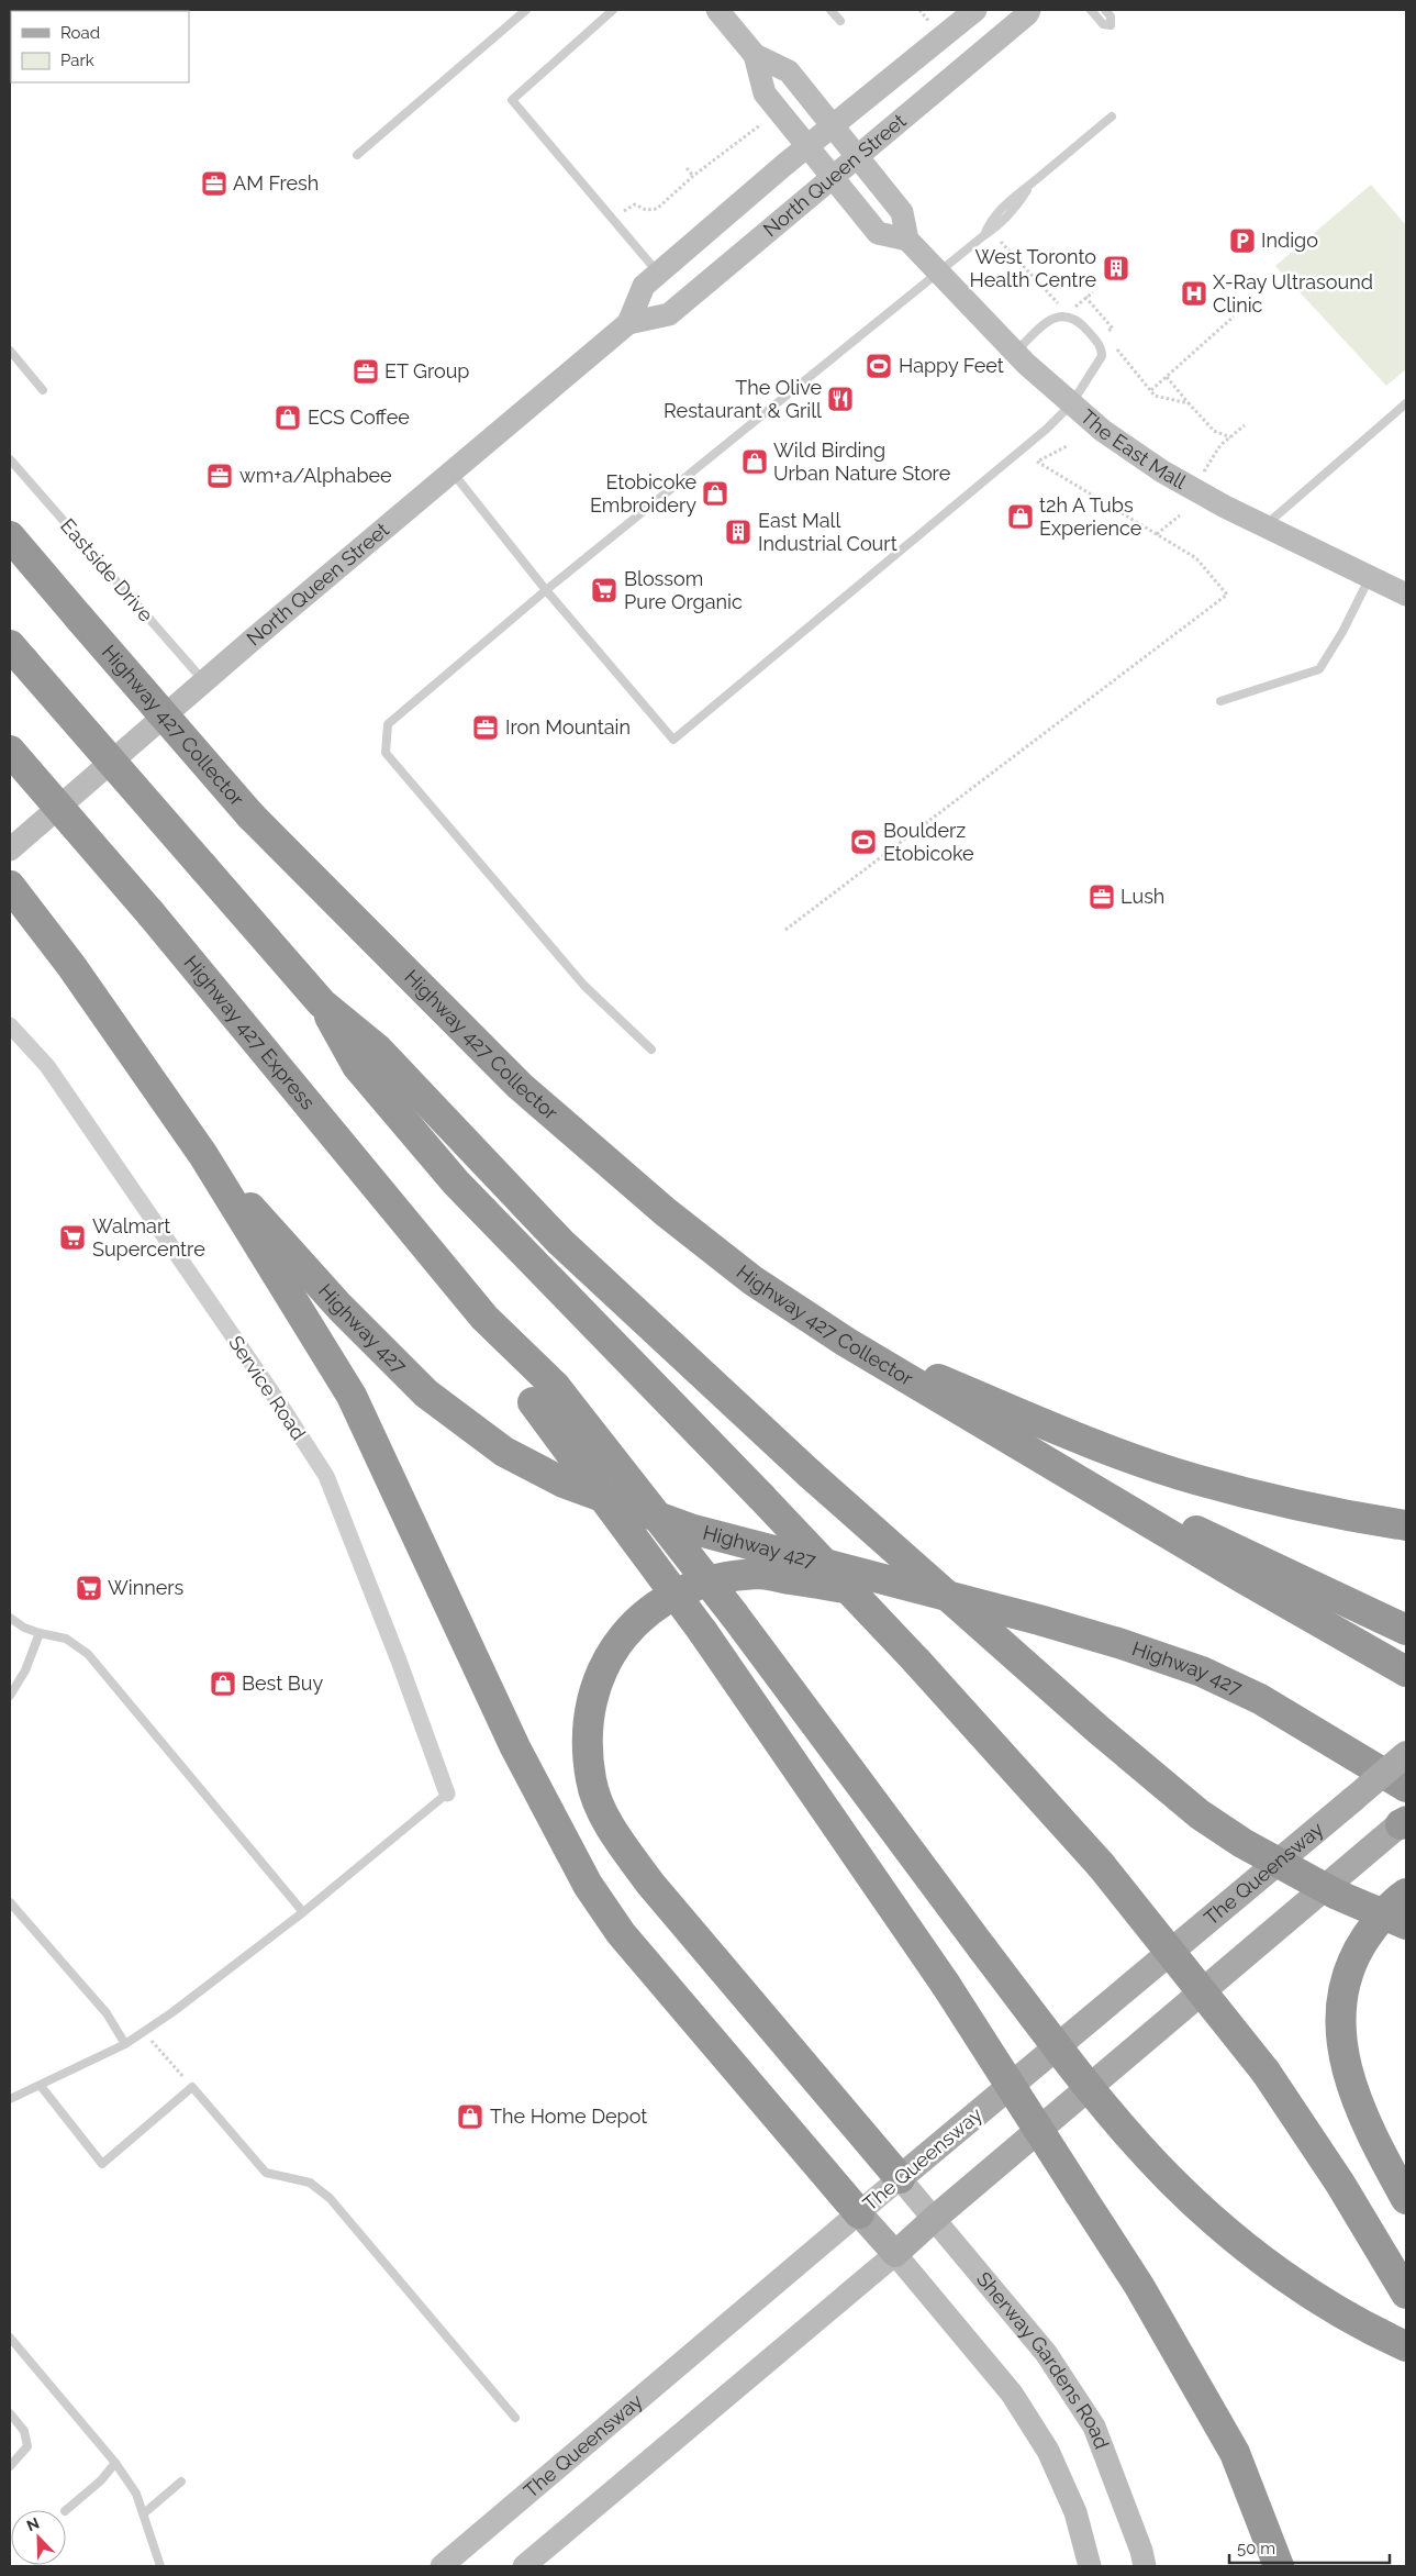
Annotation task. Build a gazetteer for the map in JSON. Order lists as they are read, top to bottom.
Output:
{
  "streets": {
    "highway": ["Highway 427 Collector", "Highway 427 Express", "Highway 427"],
    "main road": [
      "North Queen Street",
      "The East Mall",
      "The Queensway",
      "Sherway Gardens Road"
    ],
    "street": ["Service Road"],
    "lane": ["Eastside Drive"]
  },
  "crossings": [
    ["North Queen Street", "Eastside Drive"],
    ["The Queensway", "Sherway Gardens Road"]
  ],
  "places": {
    "office": [
      "AM Fresh",
      "ET Group",
      "wm+a/Alphabee",
      "Iron Mountain",
      "Lush"
    ],
    "parking": ["Indigo"],
    "building": ["West Toronto Health Centre", "East Mall Industrial Court"],
    "hospital": ["X-Ray Ultrasound Clinic"],
    "sports": ["Happy Feet", "Boulderz Etobicoke"],
    "restaurant": ["The Olive Restaurant & Grill"],
    "shop": [
      "ECS Coffee",
      "Wild Birding Urban Nature Store",
      "Etobicoke Embroidery",
      "t2h A Tubs Experience",
      "Best Buy",
      "The Home Depot"
    ],
    "supermarket": ["Blossom Pure Organic", "Walmart Supercentre", "Winners"]
  },
  "legend": ["Road", "Park"],
  "scale_bar": "50 m",
  "north": "top left"
}
